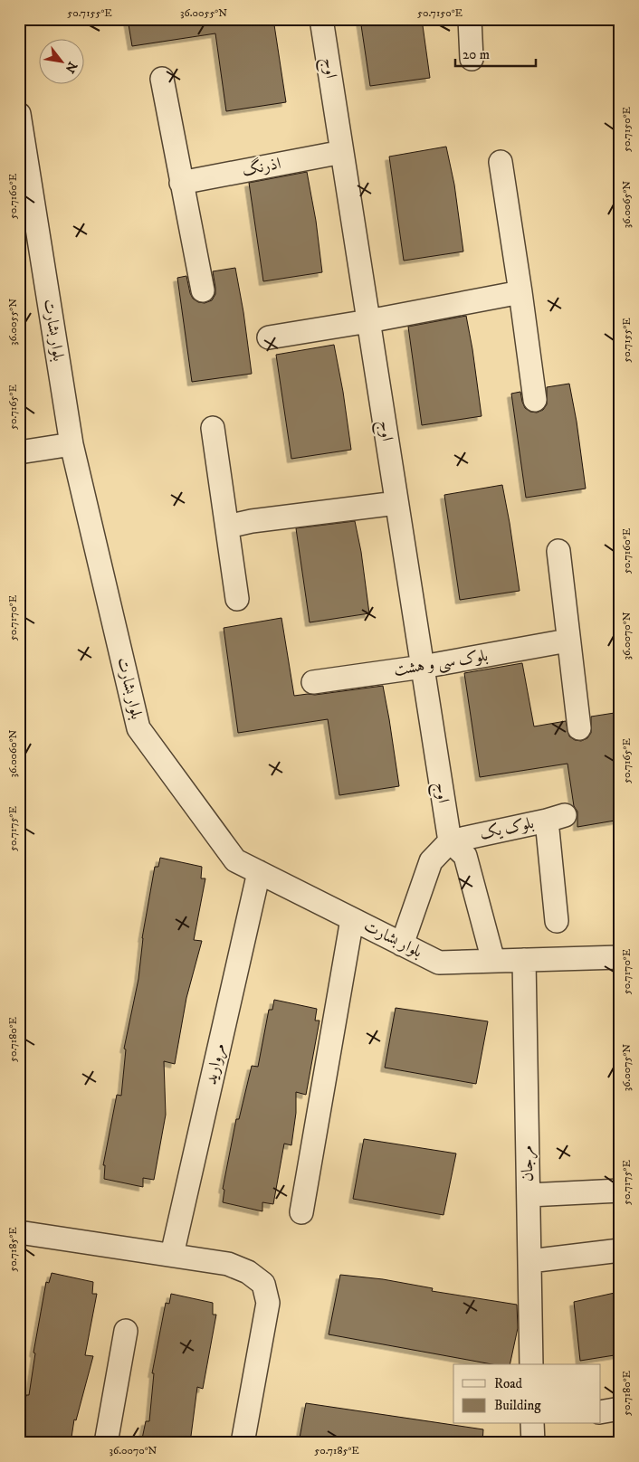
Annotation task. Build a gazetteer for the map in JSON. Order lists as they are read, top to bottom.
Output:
{
  "streets": {
    "street": [
      "اوج",
      "اذرنگ",
      "بلوار بشارت",
      "بلوک سی و هشت",
      "بلوک یک",
      "مروارید",
      "مرجان"
    ]
  },
  "crossings": [
    ["اوج", "اذرنگ"],
    ["اوج", "بلوک سی و هشت"],
    ["اوج", "بلوک یک"],
    ["بلوار بشارت", "مروارید"],
    ["بلوار بشارت", "مرجان"]
  ],
  "legend": ["Road", "Building"],
  "scale_bar": "20 m",
  "north": "bottom right",
  "coordinates": [
    "50.7155°E",
    "36.0055°N",
    "50.7150°E",
    "50.7160°E",
    "36.0065°N",
    "50.7165°E",
    "50.7170°E",
    "36.0070°N",
    "36.0060°N",
    "50.7175°E",
    "50.7180°E",
    "36.0075°N",
    "50.7185°E"
  ]
}
